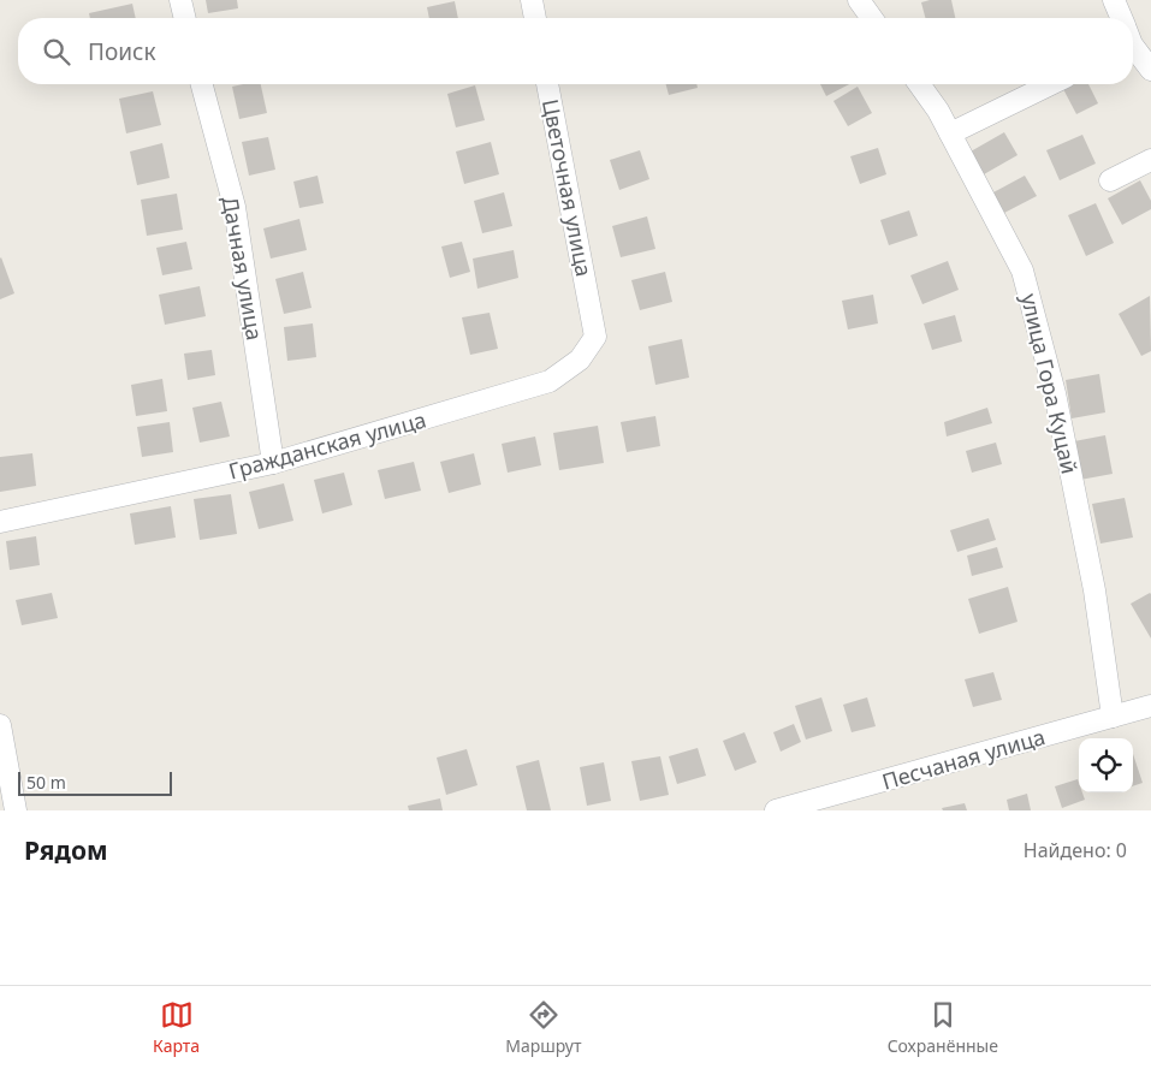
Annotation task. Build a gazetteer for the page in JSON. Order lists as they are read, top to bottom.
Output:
{
  "streets": {
    "street": [
      "Цветочная улица",
      "Дачная улица",
      "улица Гора Куцай",
      "Гражданская улица",
      "Песчаная улица"
    ]
  },
  "crossings": [
    ["Цветочная улица", "Гражданская улица"],
    ["Дачная улица", "Гражданская улица"],
    ["улица Гора Куцай", "Песчаная улица"]
  ],
  "scale_bar": "50 m",
  "page": {
    "search": "Поиск",
    "scale": "50 m",
    "heading": ["Рядом", "Найдено: 0"],
    "nav": ["Карта", "Маршрут", "Сохранённые"]
  }
}
